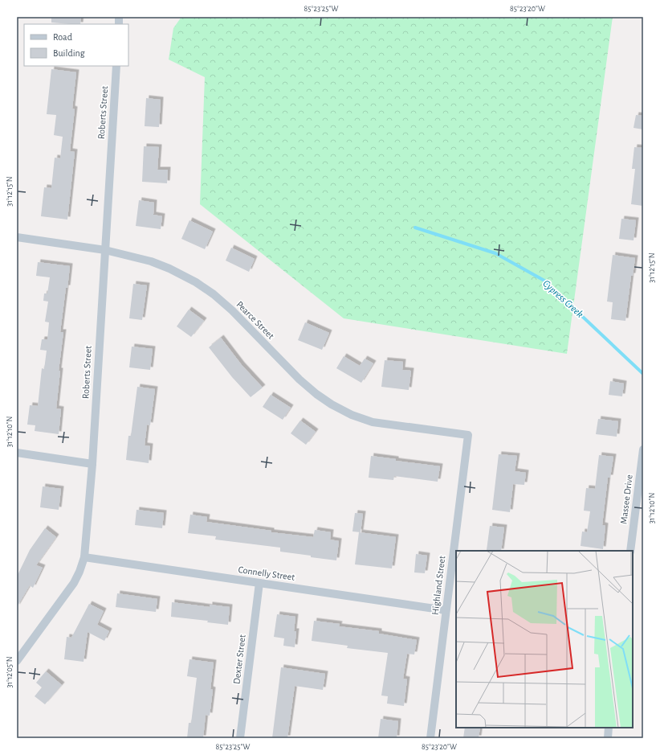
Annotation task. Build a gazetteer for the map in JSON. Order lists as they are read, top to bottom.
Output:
{
  "streets": {
    "street": [
      "Roberts Street",
      "Pearce Street",
      "Massee Drive",
      "Connelly Street",
      "Highland Street",
      "Dexter Street"
    ]
  },
  "crossings": [
    ["Roberts Street", "Pearce Street"],
    ["Roberts Street", "Connelly Street"],
    ["Pearce Street", "Highland Street"],
    ["Connelly Street", "Highland Street"],
    ["Connelly Street", "Dexter Street"]
  ],
  "water": ["Cypress Creek"],
  "legend": ["Road", "Building"],
  "coordinates": [
    "85°23'25\"W",
    "85°23'20\"W",
    "31°12'15\"N",
    "31°12'10\"N",
    "31°12'05\"N"
  ]
}
